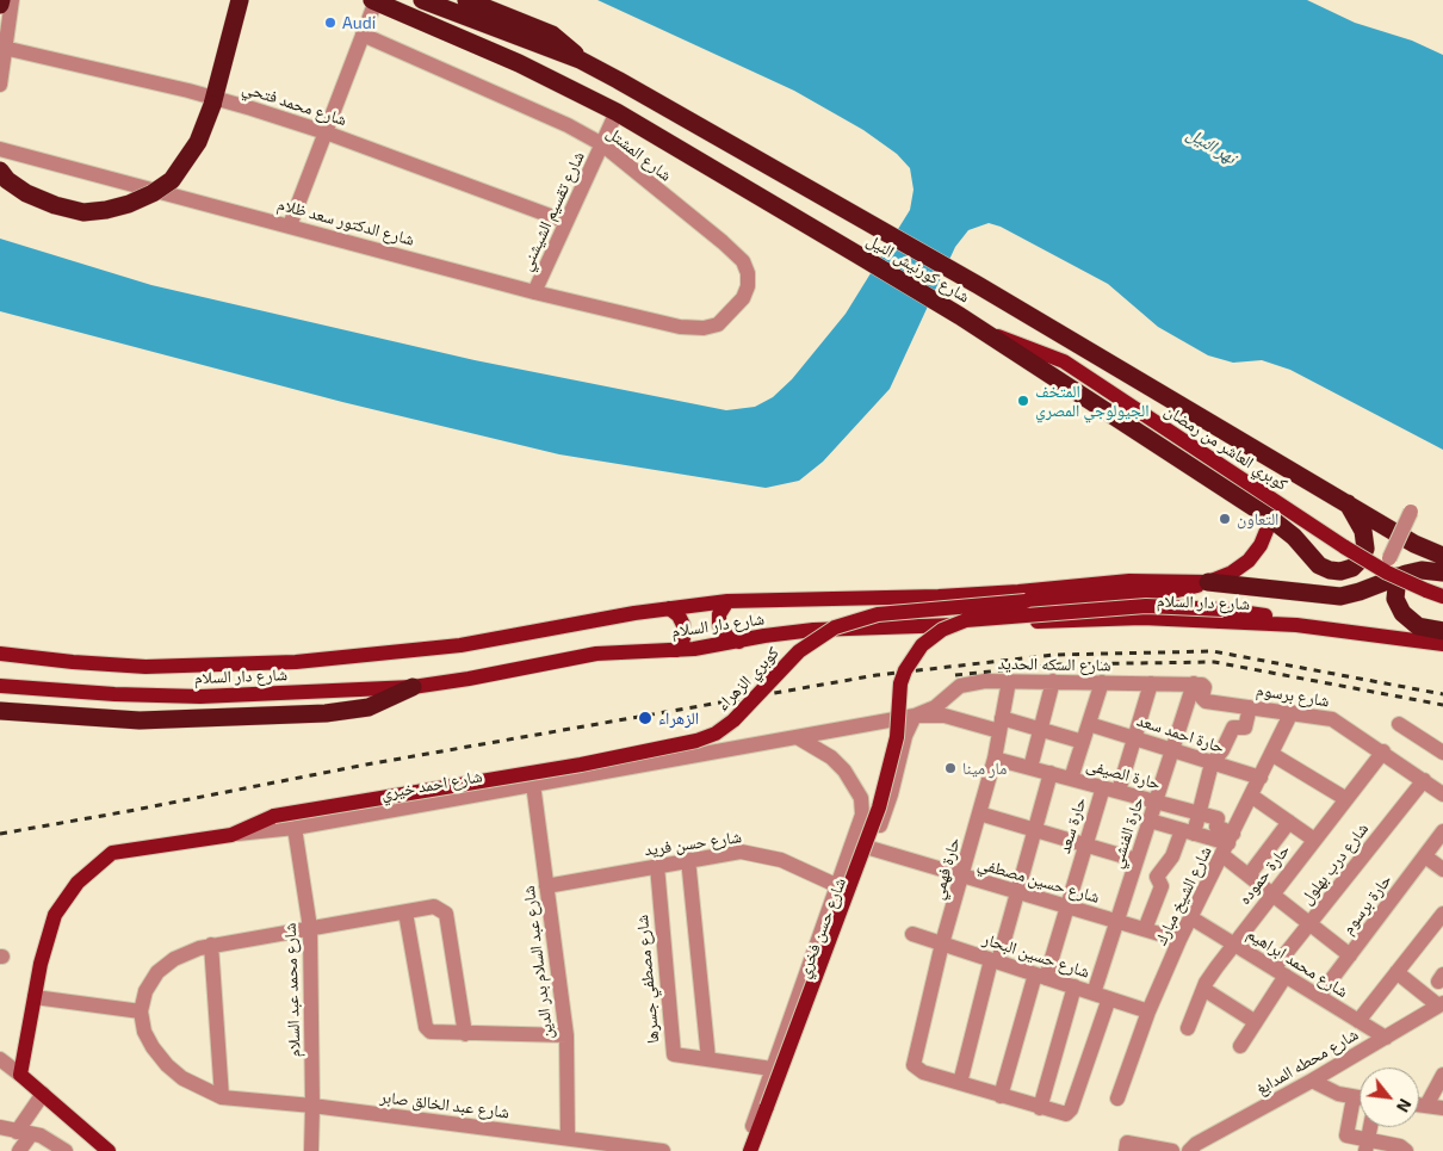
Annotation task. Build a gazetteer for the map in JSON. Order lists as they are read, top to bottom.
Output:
{
  "streets": {
    "highway": ["شارع كورنيش النيل"],
    "main road": [
      "كوبري العاشر من رمضان",
      "شارع دار السلام",
      "كوبري الزهراء",
      "شارع احمد خيري"
    ],
    "street": [
      "شارع محمد فتحي",
      "شارع المشتل",
      "شارع تقسيم الشيشني",
      "شارع الدكتور سعد ظلام",
      "شارع السكه الحديد",
      "شارع برسوم",
      "حارة احمد سعد",
      "حارة الصيفى",
      "حارة سعد",
      "حارة الفنشي",
      "شارع حسن فريد",
      "شارع درب بهلول",
      "حارة فهمي",
      "حارة حموده",
      "شارع حسين مصطفي",
      "شارع الشيخ مبارك",
      "حارة برسوم",
      "شارع حسن فخري",
      "شارع حسين البحار",
      "شارع عبد السلام بدر الدين",
      "شارع محمد ابراهيم",
      "شارع مصطفي جسرها",
      "شارع محمد عبد السلام",
      "شارع محطه المدابغ",
      "شارع عبد الخالق صابر"
    ]
  },
  "crossings": [
    ["شارع محمد فتحي", "شارع تقسيم الشيشني"],
    ["شارع المشتل", "شارع تقسيم الشيشني"],
    ["شارع المشتل", "شارع الدكتور سعد ظلام"],
    ["شارع تقسيم الشيشني", "شارع الدكتور سعد ظلام"],
    ["شارع تقسيم الشيشني", "شارع كورنيش النيل"],
    ["شارع كورنيش النيل", "كوبري العاشر من رمضان"],
    ["شارع كورنيش النيل", "شارع دار السلام"],
    ["شارع دار السلام", "كوبري الزهراء"],
    ["شارع السكه الحديد", "شارع برسوم"],
    ["شارع السكه الحديد", "شارع احمد خيري"],
    ["شارع السكه الحديد", "حارة الفنشي"],
    ["شارع السكه الحديد", "حارة فهمي"],
    ["شارع السكه الحديد", "شارع حسن فخري"],
    ["كوبري الزهراء", "شارع احمد خيري"],
    ["شارع برسوم", "حارة الفنشي"],
    ["شارع برسوم", "شارع درب بهلول"],
    ["شارع برسوم", "حارة حموده"],
    ["شارع برسوم", "شارع الشيخ مبارك"],
    ["حارة احمد سعد", "حارة الفنشي"],
    ["حارة احمد سعد", "شارع الشيخ مبارك"],
    ["حارة الصيفى", "حارة سعد"],
    ["حارة الصيفى", "حارة الفنشي"],
    ["حارة الصيفى", "حارة فهمي"],
    ["حارة الصيفى", "شارع الشيخ مبارك"],
    ["شارع احمد خيري", "حارة فهمي"],
    ["شارع احمد خيري", "شارع حسن فخري"],
    ["شارع احمد خيري", "شارع عبد السلام بدر الدين"],
    ["شارع احمد خيري", "شارع محمد عبد السلام"],
    ["حارة سعد", "شارع حسين مصطفي"],
    ["حارة سعد", "شارع حسين البحار"],
    ["حارة الفنشي", "شارع حسين مصطفي"],
    ["حارة الفنشي", "شارع حسين البحار"],
    ["شارع حسن فريد", "شارع حسن فخري"],
    ["شارع حسن فريد", "شارع عبد السلام بدر الدين"],
    ["شارع حسن فريد", "شارع مصطفي جسرها"],
    ["شارع درب بهلول", "شارع محمد ابراهيم"],
    ["حارة فهمي", "شارع حسين مصطفي"],
    ["حارة فهمي", "شارع حسين البحار"],
    ["حارة حموده", "شارع محمد ابراهيم"],
    ["شارع حسين مصطفي", "شارع الشيخ مبارك"],
    ["شارع حسين مصطفي", "شارع حسن فخري"],
    ["شارع الشيخ مبارك", "شارع حسين البحار"],
    ["شارع الشيخ مبارك", "شارع محمد ابراهيم"],
    ["حارة برسوم", "شارع محمد ابراهيم"],
    ["شارع حسن فخري", "شارع مصطفي جسرها"],
    ["شارع عبد السلام بدر الدين", "شارع عبد الخالق صابر"],
    ["شارع محمد ابراهيم", "شارع محطه المدابغ"],
    ["شارع محمد عبد السلام", "شارع عبد الخالق صابر"]
  ],
  "water": ["نهر النيل"],
  "places": [
    "Audi",
    "المتخف الجيولوجي المصري",
    "التعاون",
    "الزهراء",
    "مار مينا"
  ],
  "north": "bottom right"
}
